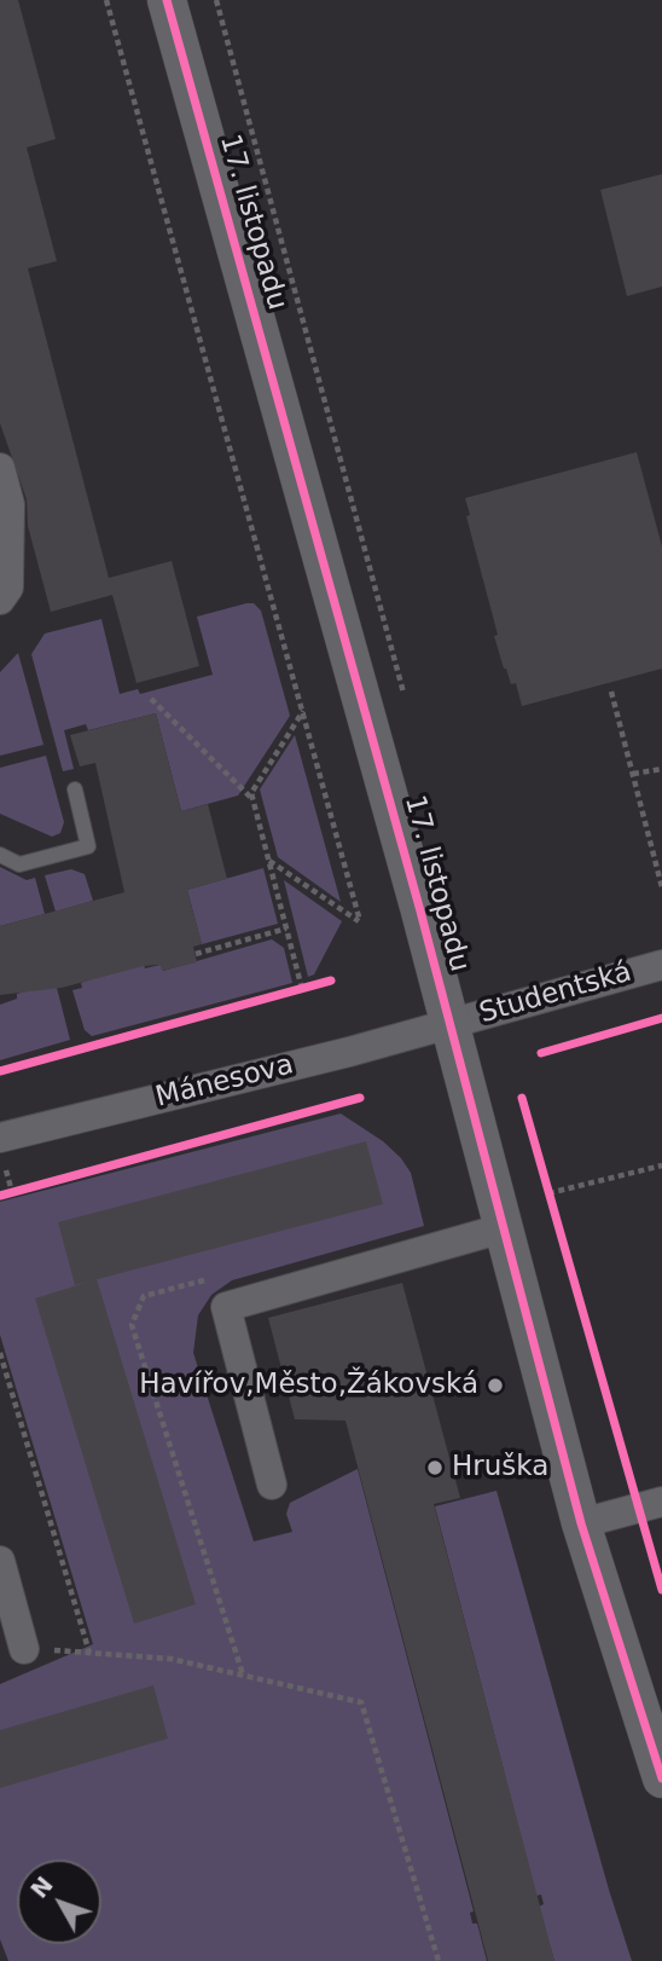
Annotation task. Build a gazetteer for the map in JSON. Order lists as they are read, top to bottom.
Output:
{
  "streets": {
    "street": ["17. listopadu", "Studentská", "Mánesova"]
  },
  "crossings": [
    ["17. listopadu", "Studentská"],
    ["17. listopadu", "Mánesova"],
    ["Studentská", "Mánesova"]
  ],
  "places": ["Havířov,Město,Žákovská", "Hruška"],
  "north": "top left"
}
